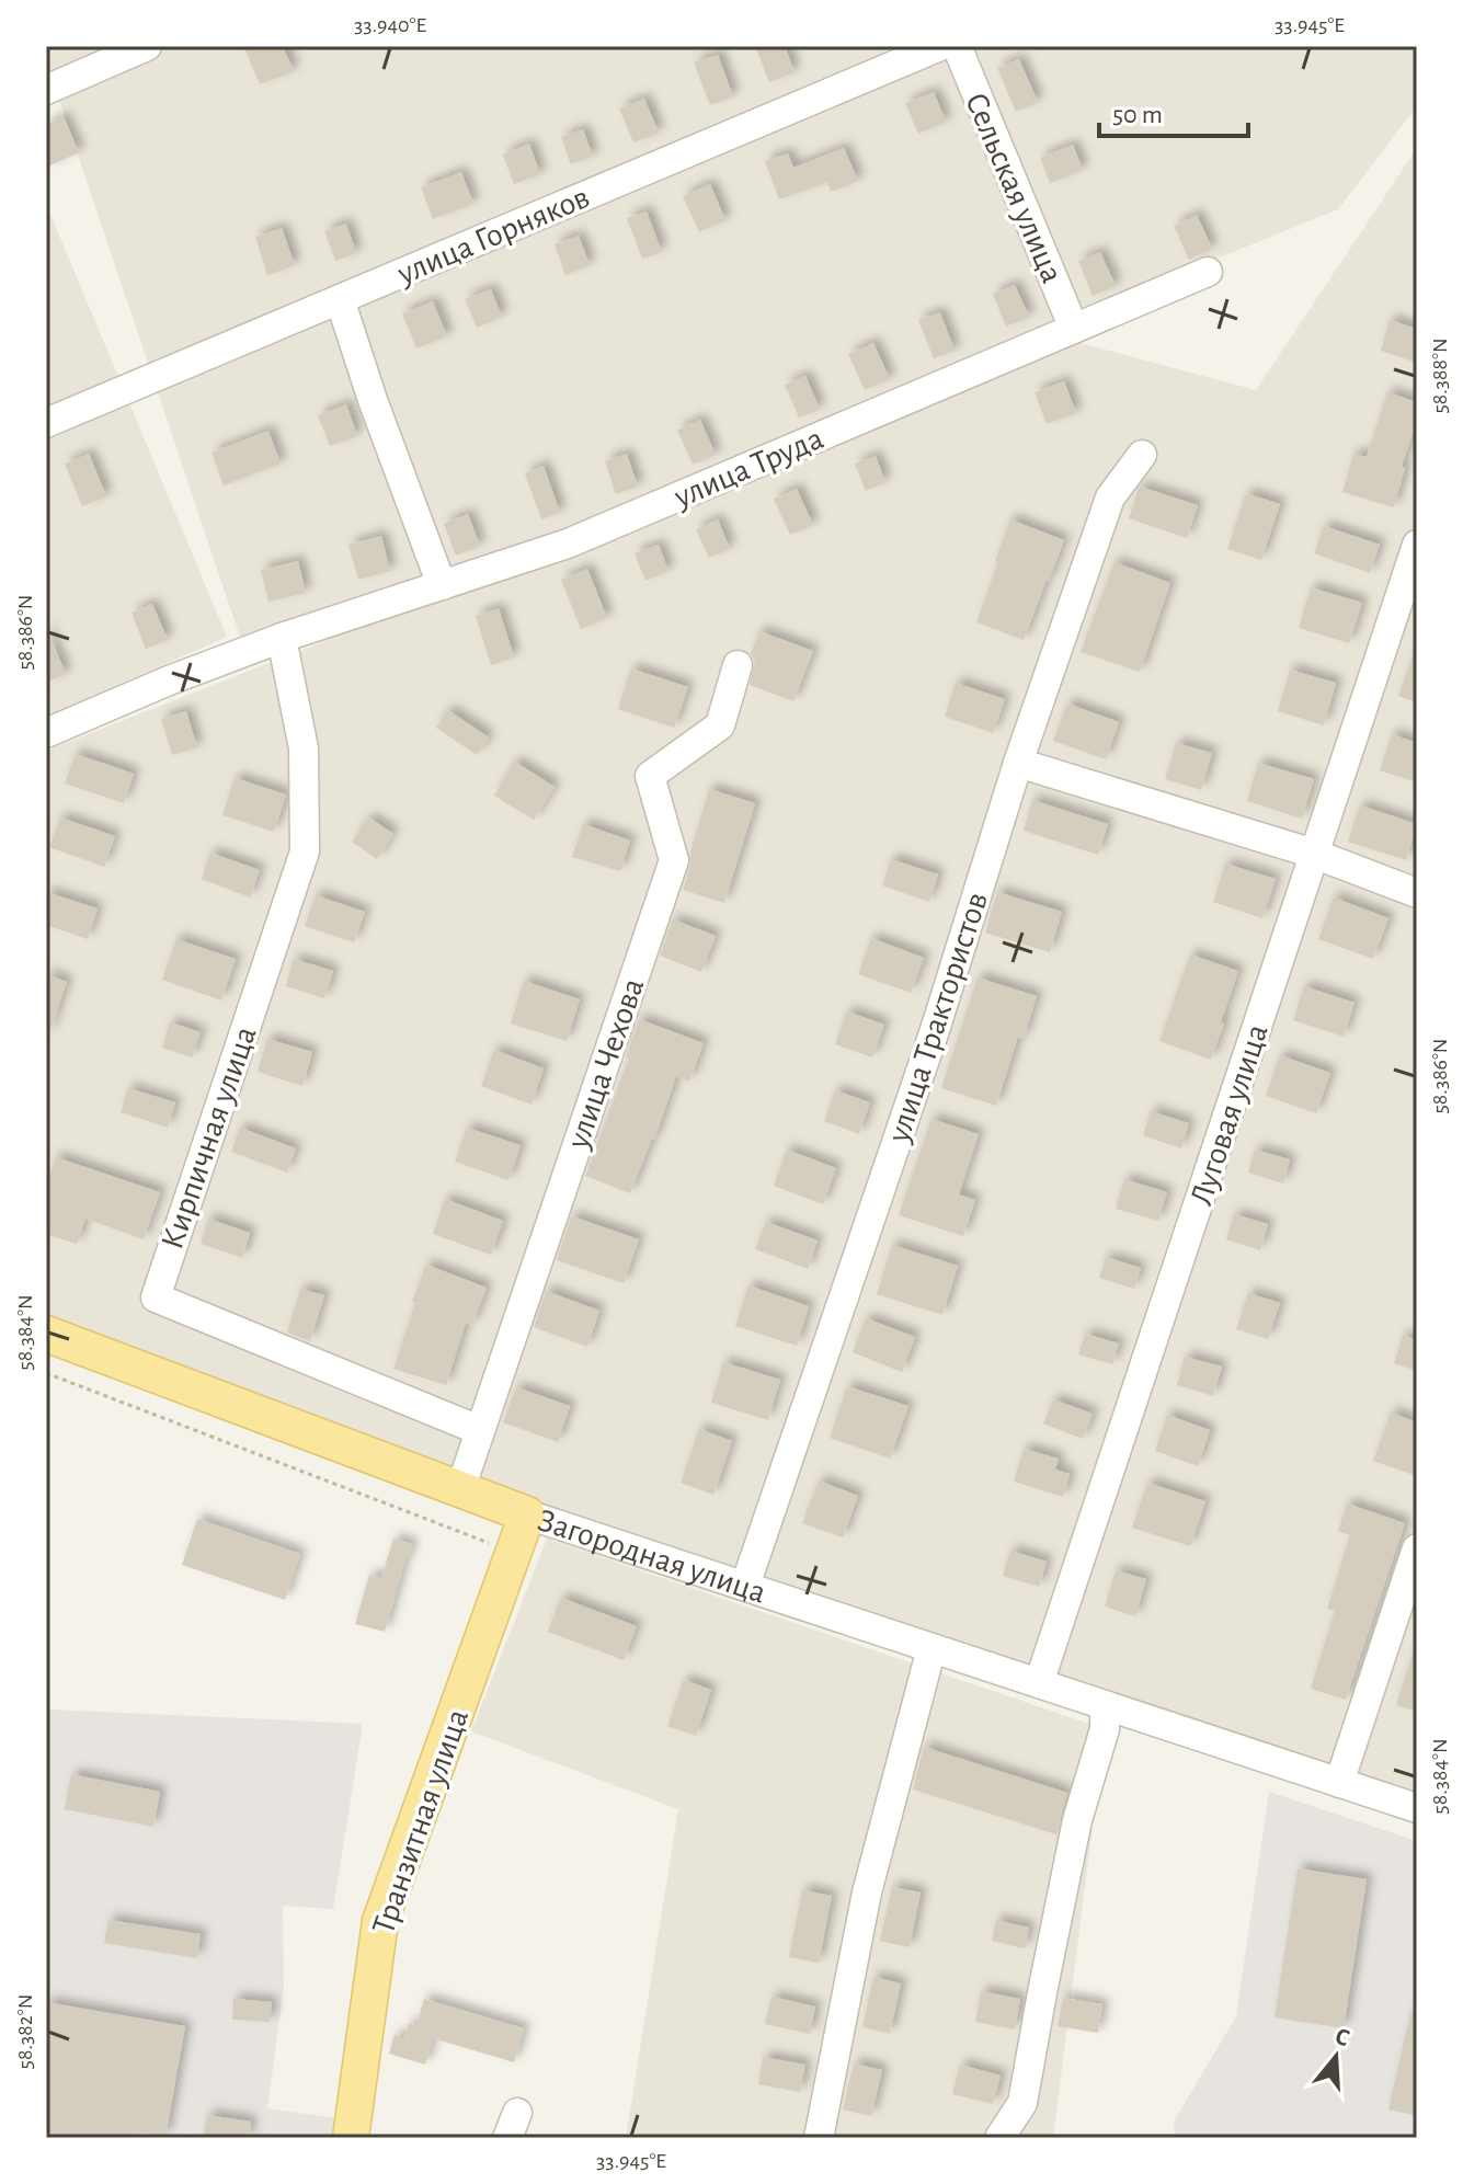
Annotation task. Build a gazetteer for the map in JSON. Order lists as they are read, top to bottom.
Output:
{
  "streets": {
    "main road": ["Загородная улица", "Транзитная улица"],
    "street": [
      "Сельская улица",
      "улица Горняков",
      "улица Труда",
      "улица Трактористов",
      "улица Чехова",
      "Луговая улица",
      "Кирпичная улица"
    ]
  },
  "crossings": [
    ["Сельская улица", "улица Труда"],
    ["улица Труда", "Кирпичная улица"],
    ["улица Трактористов", "Загородная улица"],
    ["улица Чехова", "Кирпичная улица"],
    ["улица Чехова", "Загородная улица"],
    ["Луговая улица", "Загородная улица"],
    ["Загородная улица", "Транзитная улица"]
  ],
  "scale_bar": "50 m",
  "north": "top",
  "coordinates": [
    "33.940°E",
    "33.945°E",
    "58.388°N",
    "58.386°N",
    "58.384°N",
    "58.382°N"
  ]
}
